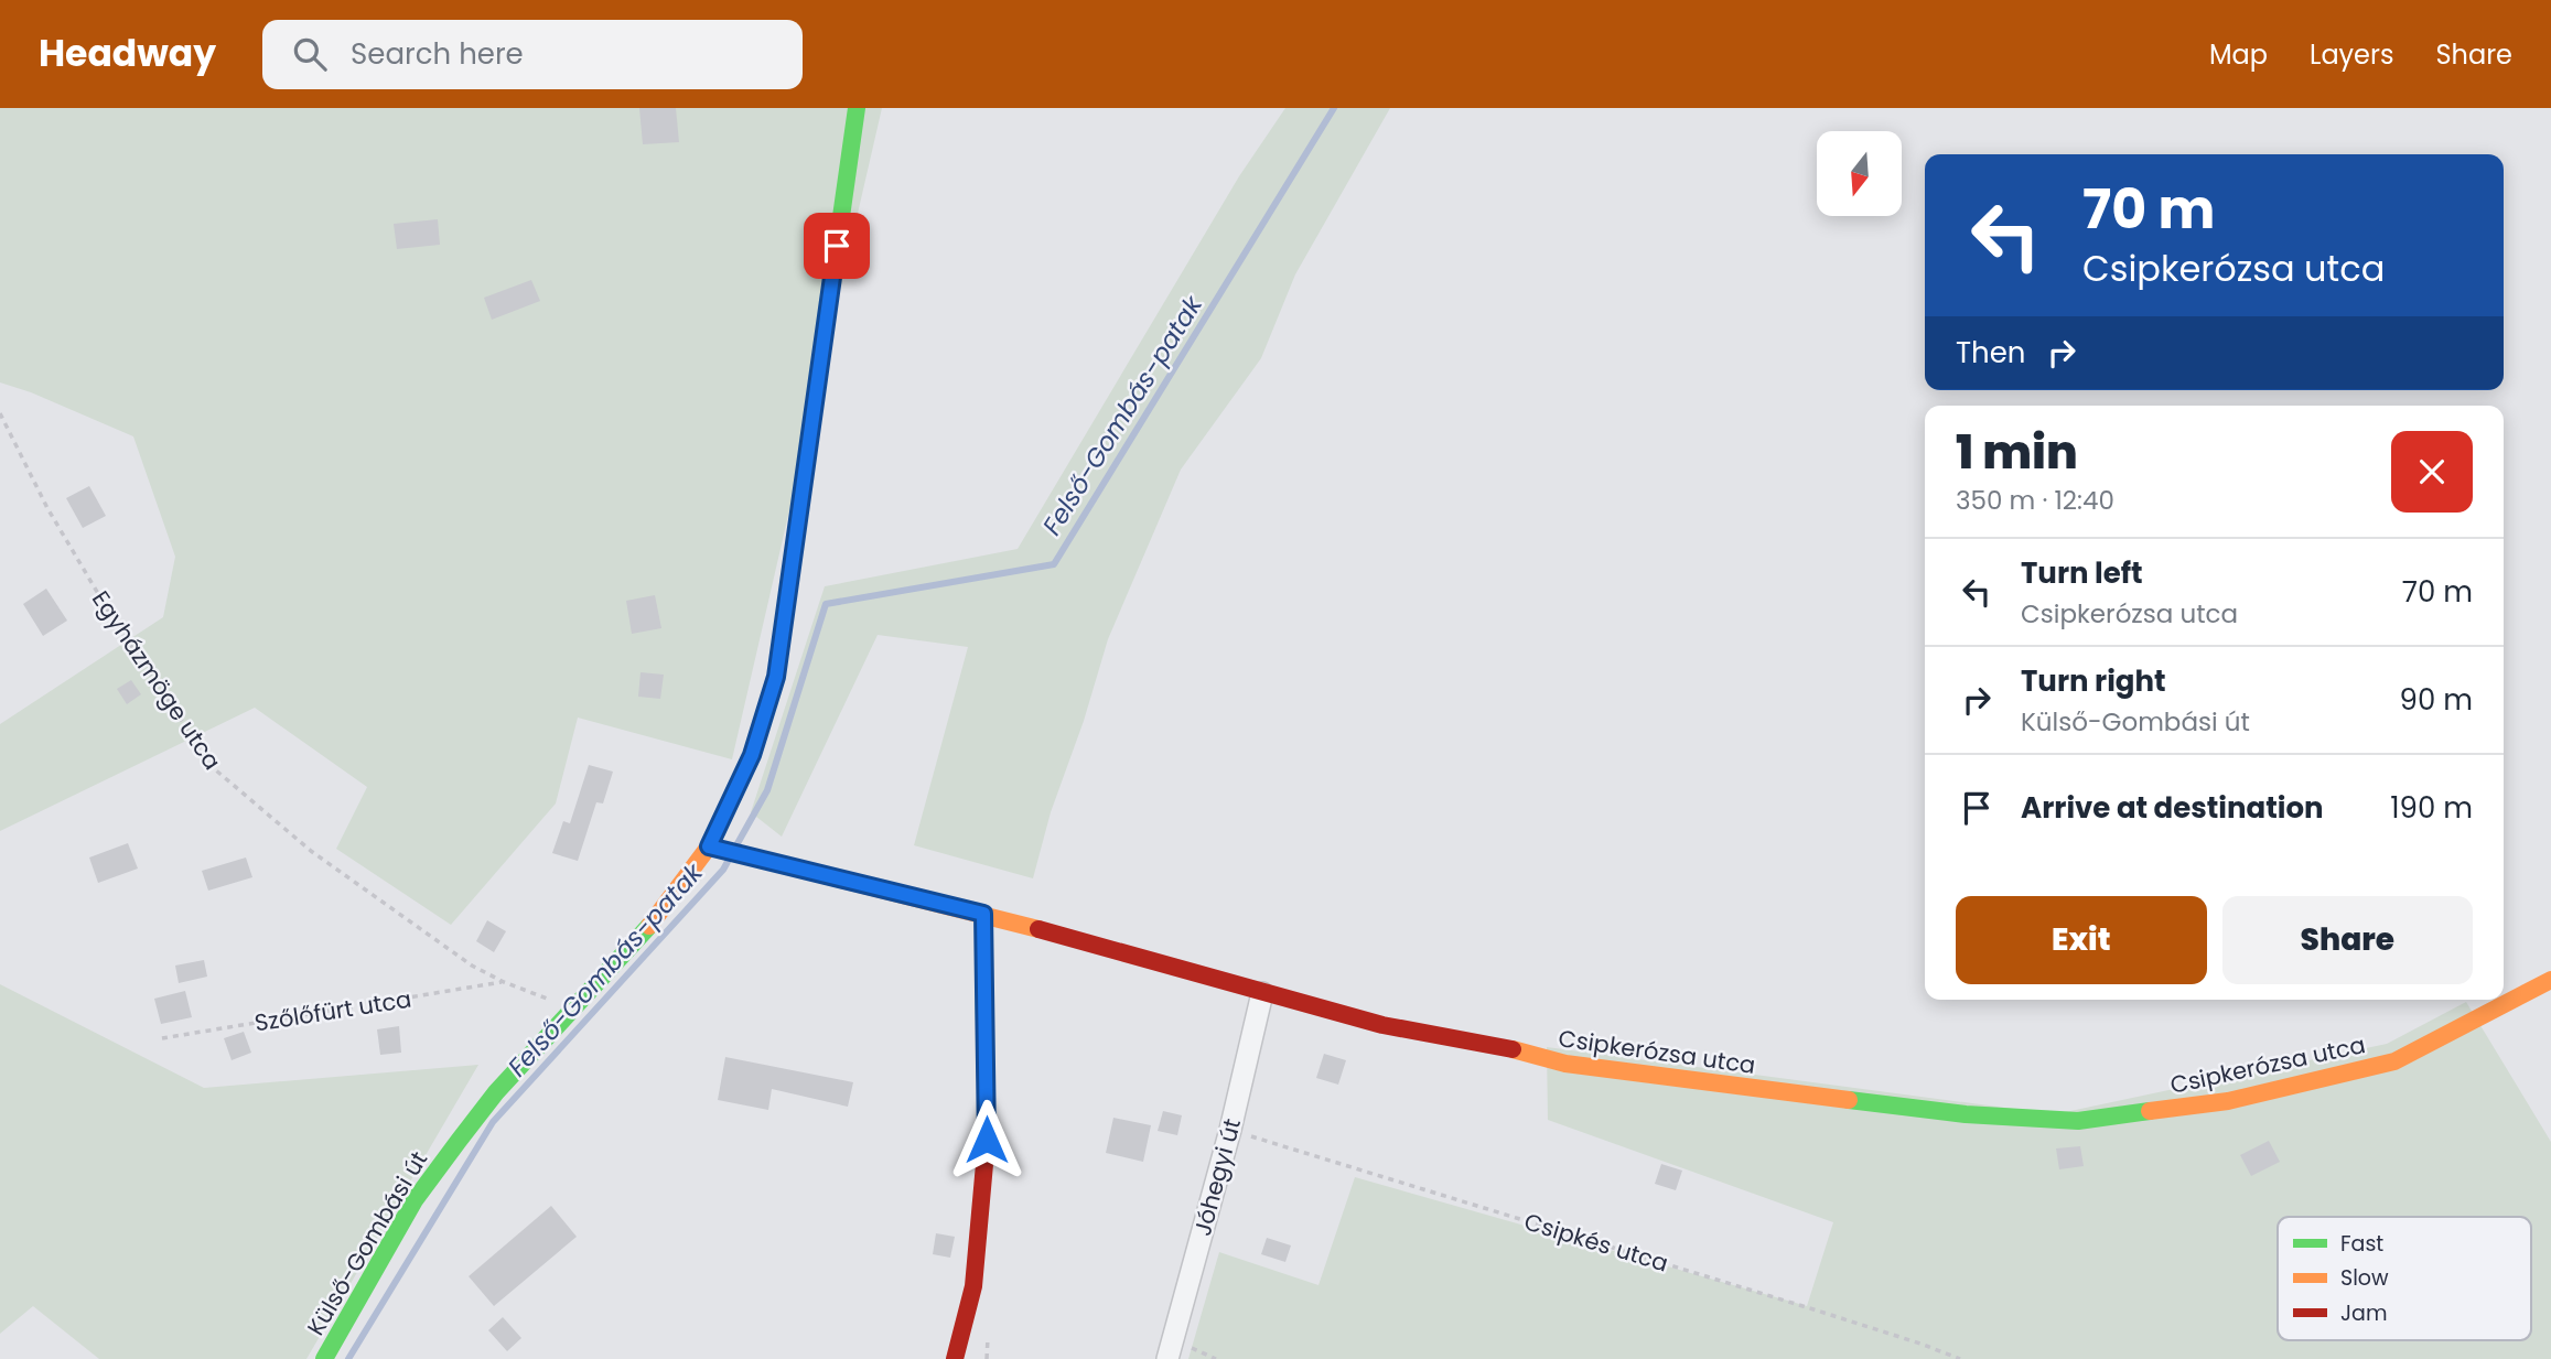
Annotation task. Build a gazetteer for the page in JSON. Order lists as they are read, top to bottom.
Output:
{
  "streets": {
    "street": ["Csipkerózsa utca", "Jóhegyi út", "Külső-Gombási út"],
    "path": ["Egyházmöge utca", "Szőlőfürt utca", "Csipkés utca"]
  },
  "crossings": [
    ["Egyházmöge utca", "Szőlőfürt utca"],
    ["Egyházmöge utca", "Külső-Gombási út"],
    ["Csipkerózsa utca", "Jóhegyi út"],
    ["Csipkerózsa utca", "Külső-Gombási út"],
    ["Jóhegyi út", "Csipkés utca"]
  ],
  "water": ["Felső-Gombás-patak"],
  "legend": ["Fast", "Slow", "Jam"],
  "north": "bottom",
  "page": {
    "header": "Headway",
    "search": "Search here",
    "nav": ["Map", "Layers", "Share"],
    "turn": ["70 m", "Csipkerózsa utca"],
    "then": "Then",
    "heading": ["1 min", "350 m · 12:40"],
    "list": [
      {
        "name": "Turn left",
        "note": "Csipkerózsa utca",
        "value": "70 m"
      },
      {
        "name": "Turn right",
        "note": "Külső-Gombási út",
        "value": "90 m"
      },
      {
        "name": "Arrive at destination",
        "value": "190 m"
      }
    ],
    "buttons": ["Exit", "Share"]
  }
}
